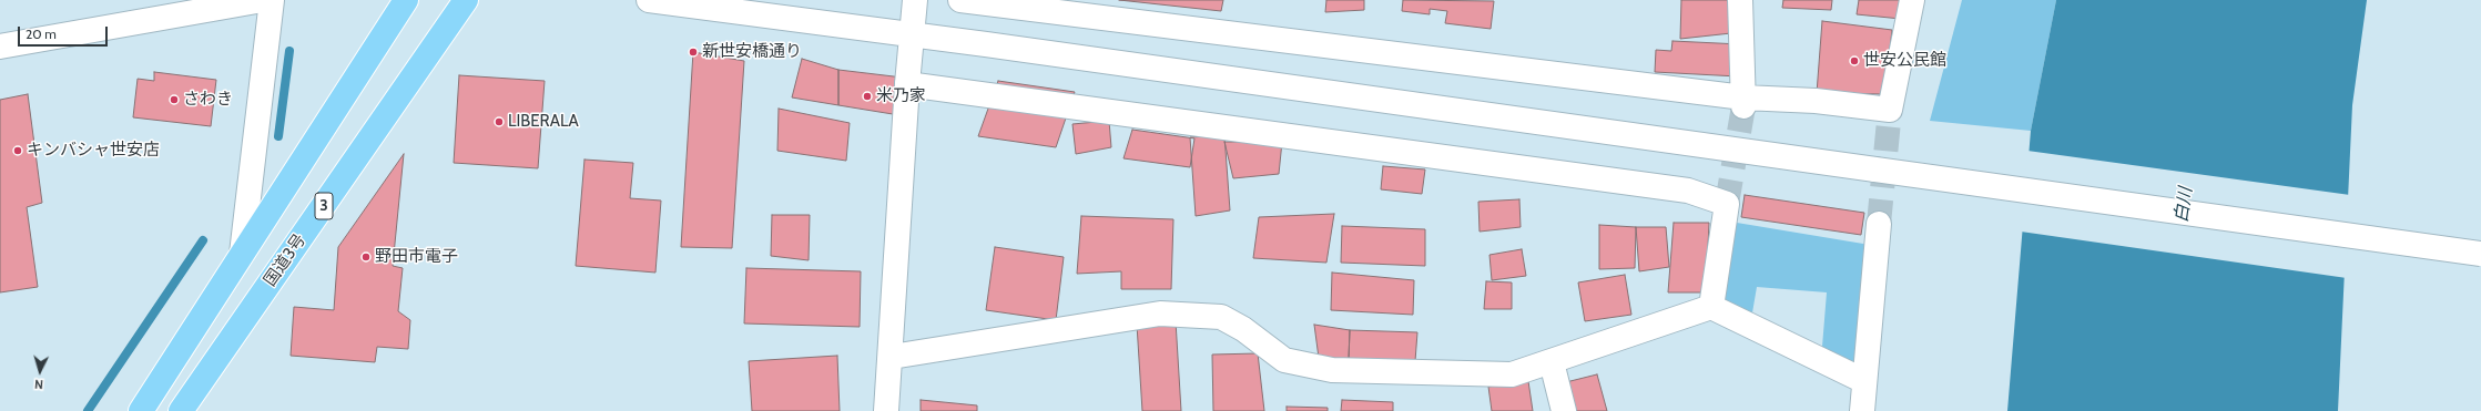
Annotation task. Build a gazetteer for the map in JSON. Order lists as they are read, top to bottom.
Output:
{
  "streets": {
    "highway": ["3", "国道3号"]
  },
  "water": ["白川"],
  "places": [
    "新世安橋通り",
    "世安公民館",
    "米乃家",
    "さわき",
    "LIBERALA",
    "キンバシャ世安店",
    "野田市電子"
  ],
  "scale_bar": "20 m",
  "north": "bottom"
}
